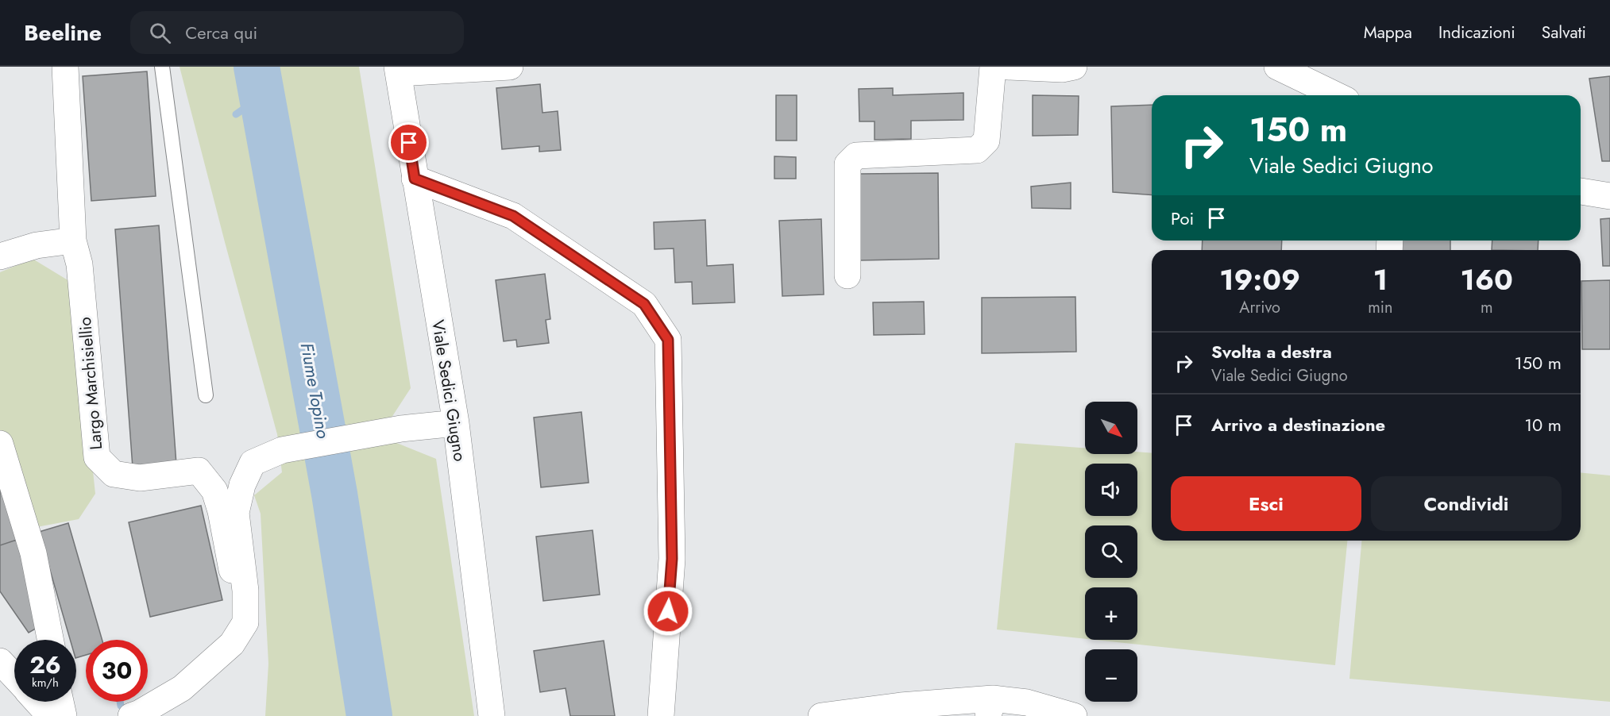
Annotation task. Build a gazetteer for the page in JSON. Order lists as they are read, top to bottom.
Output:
{
  "streets": {
    "street": ["Largo Marchisiellio", "Viale Sedici Giugno"]
  },
  "water": ["Fiume Topino"],
  "north": "bottom right",
  "page": {
    "header": "Beeline",
    "search": "Cerca qui",
    "nav": ["Mappa", "Indicazioni", "Salvati"],
    "turn": ["150 m", "Viale Sedici Giugno"],
    "then": "Poi",
    "eta": [
      "19:09",
      "Arrivo",
      "1",
      "min",
      "160",
      "m"
    ],
    "list": [
      {
        "name": "Svolta a destra",
        "note": "Viale Sedici Giugno",
        "value": "150 m"
      },
      {
        "name": "Arrivo a destinazione",
        "value": "10 m"
      }
    ],
    "map_buttons": ["+", "−"],
    "buttons": ["Esci", "Condividi"],
    "speed": "26 km/h",
    "limit": "30"
  }
}
